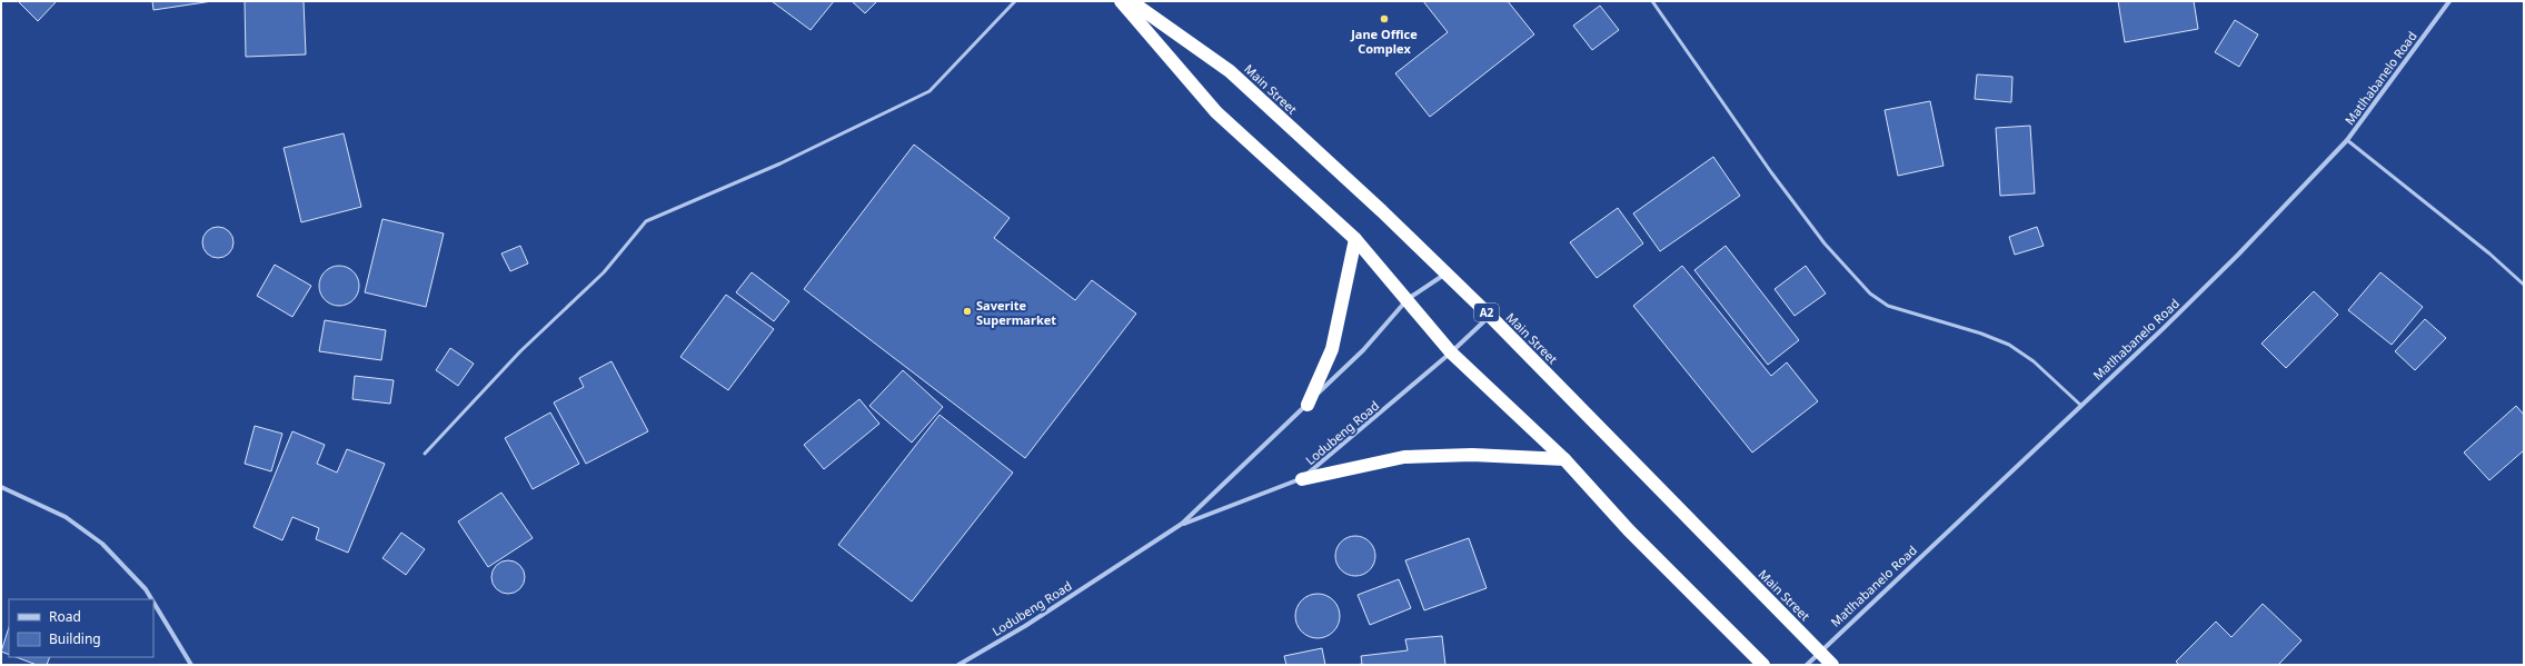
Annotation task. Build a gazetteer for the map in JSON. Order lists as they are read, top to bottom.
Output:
{
  "streets": {
    "highway": ["Main Street", "A2"],
    "street": ["Matlhabanelo Road", "Lodubeng Road"]
  },
  "crossings": [
    ["Matlhabanelo Road", "Main Street"],
    ["Main Street", "Lodubeng Road"]
  ],
  "places": ["Jane Office Complex", "Saverite Supermarket"],
  "legend": ["Road", "Building"]
}
